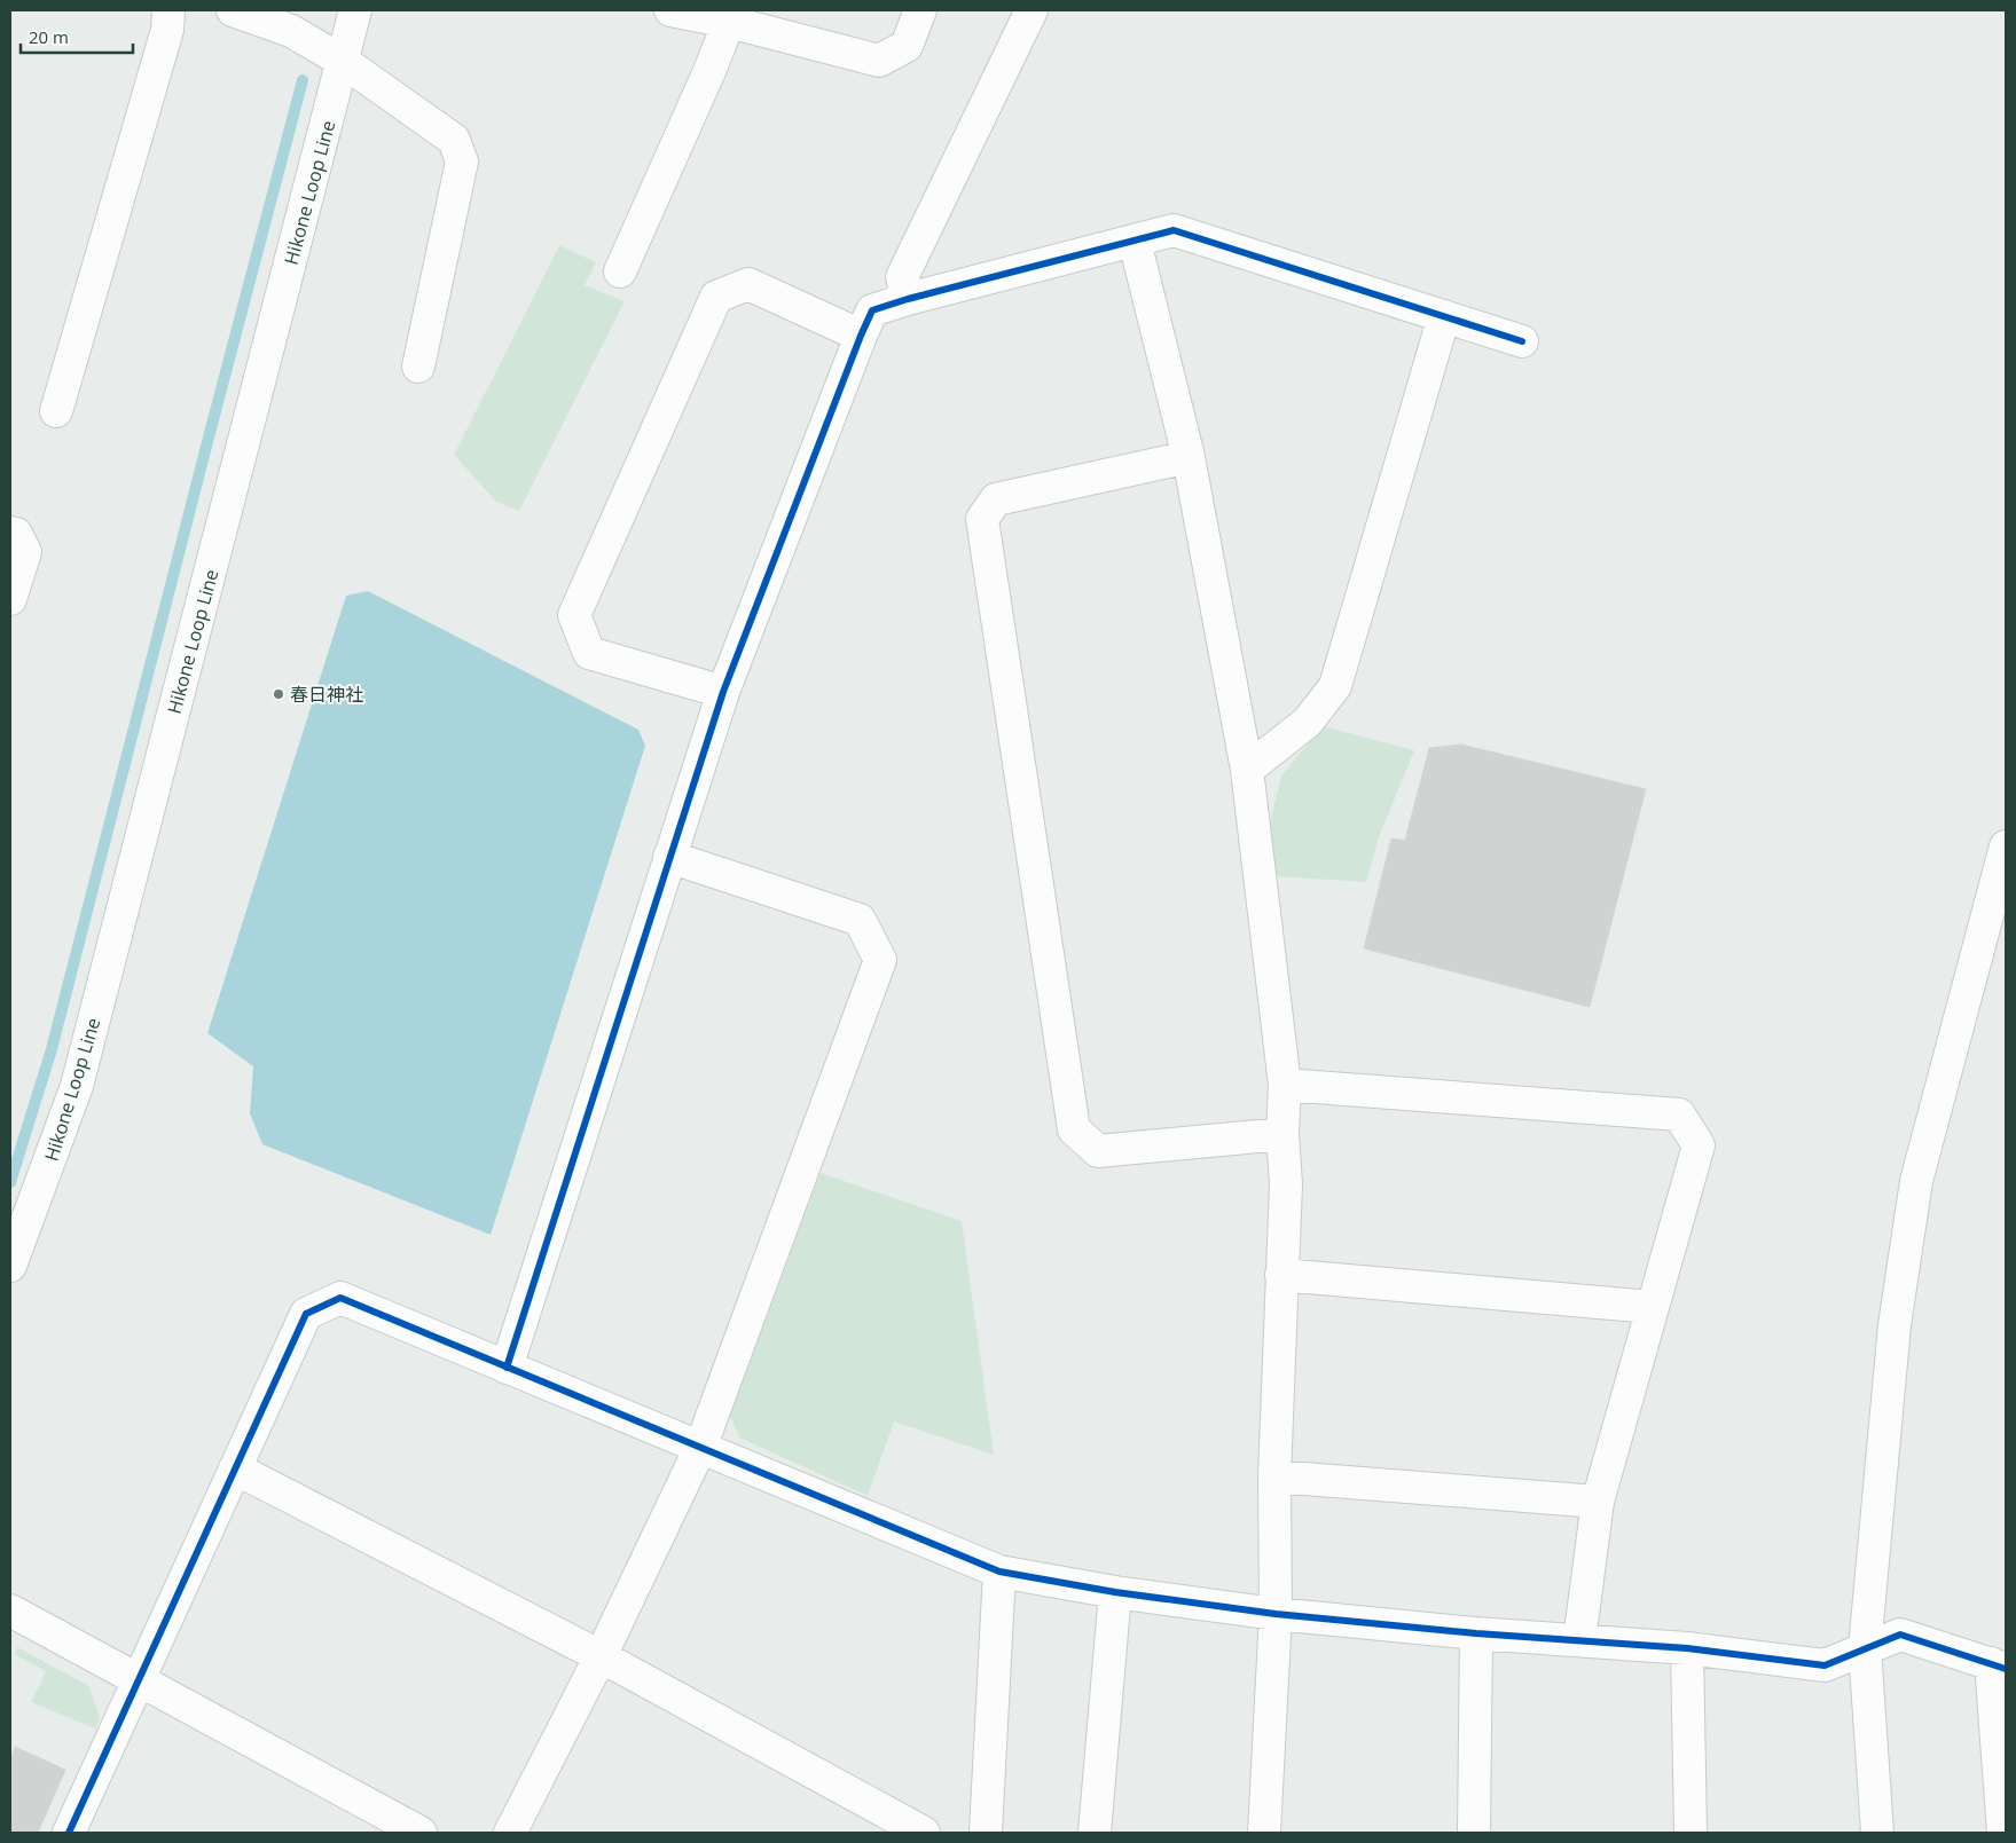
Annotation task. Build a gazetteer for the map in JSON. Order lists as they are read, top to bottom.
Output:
{
  "streets": {
    "street": ["Hikone Loop Line"]
  },
  "places": ["春日神社"],
  "scale_bar": "20 m"
}
